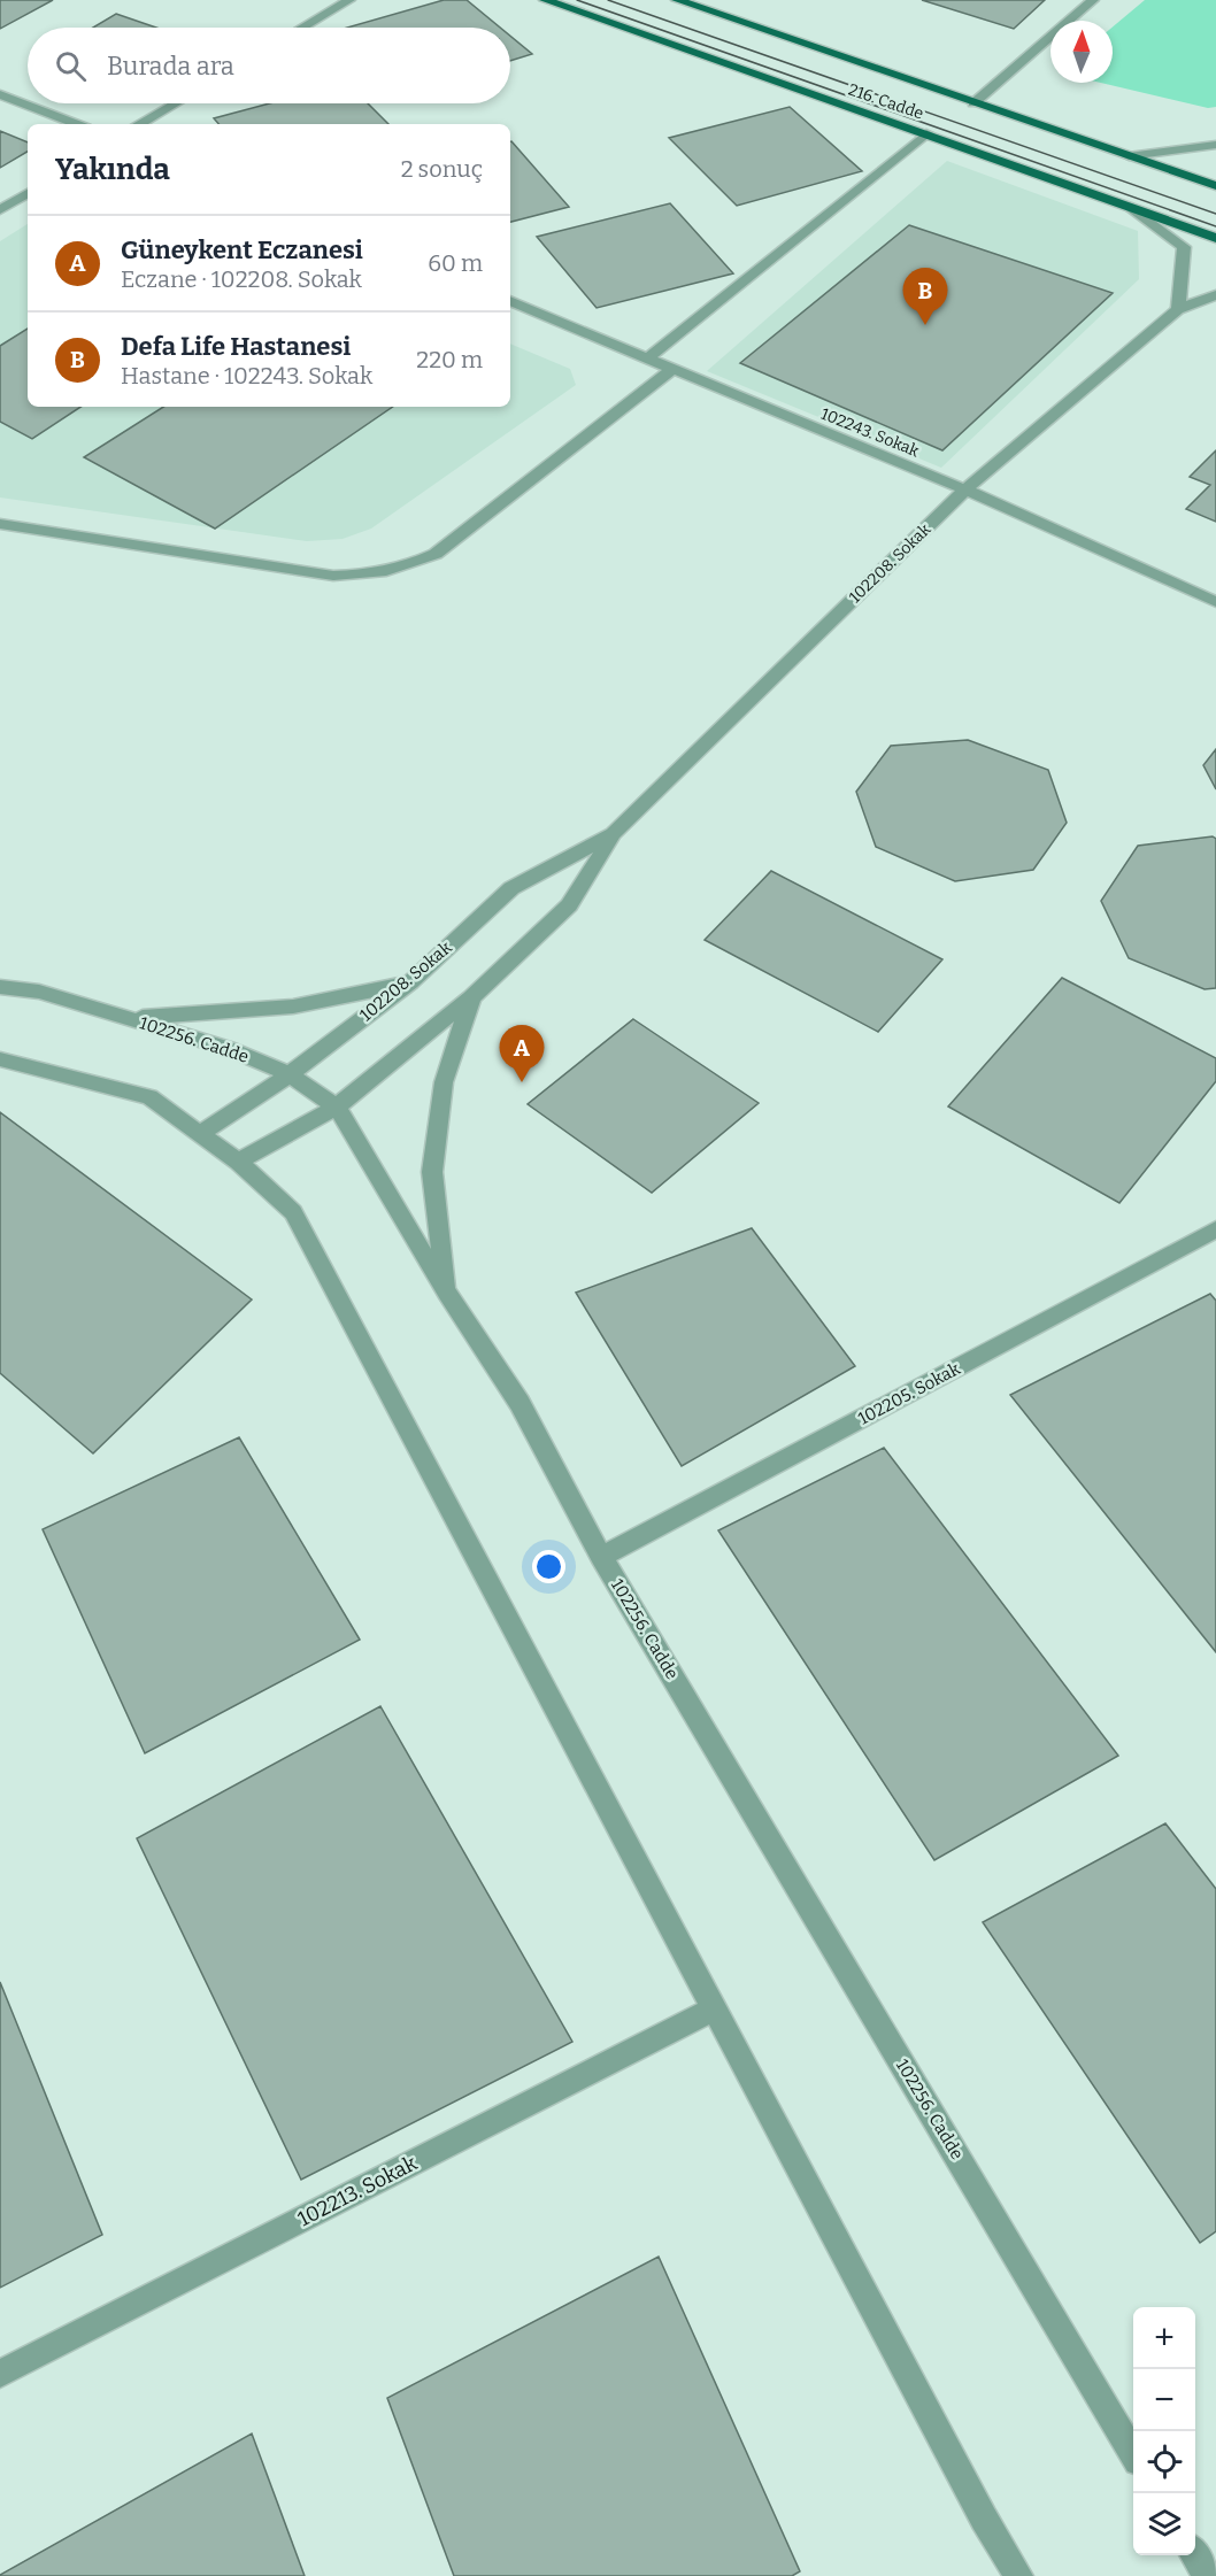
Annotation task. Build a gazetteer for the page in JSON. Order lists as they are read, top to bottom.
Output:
{
  "streets": {
    "main road": ["216. Cadde"],
    "street": [
      "102243. Sokak",
      "102208. Sokak",
      "102256. Cadde",
      "102205. Sokak",
      "102213. Sokak"
    ]
  },
  "crossings": [
    ["102243. Sokak", "102208. Sokak"],
    ["102208. Sokak", "102256. Cadde"],
    ["102256. Cadde", "102205. Sokak"]
  ],
  "north": "top",
  "page": {
    "search": "Burada ara",
    "heading": ["Yakında", "2 sonuç"],
    "list": [
      {
        "mark": "A",
        "name": "Güneykent Eczanesi",
        "note": "Eczane · 102208. Sokak",
        "value": "60 m"
      },
      {
        "mark": "B",
        "name": "Defa Life Hastanesi",
        "note": "Hastane · 102243. Sokak",
        "value": "220 m"
      }
    ],
    "pins": ["B", "A"],
    "map_buttons": ["+", "−"]
  }
}
